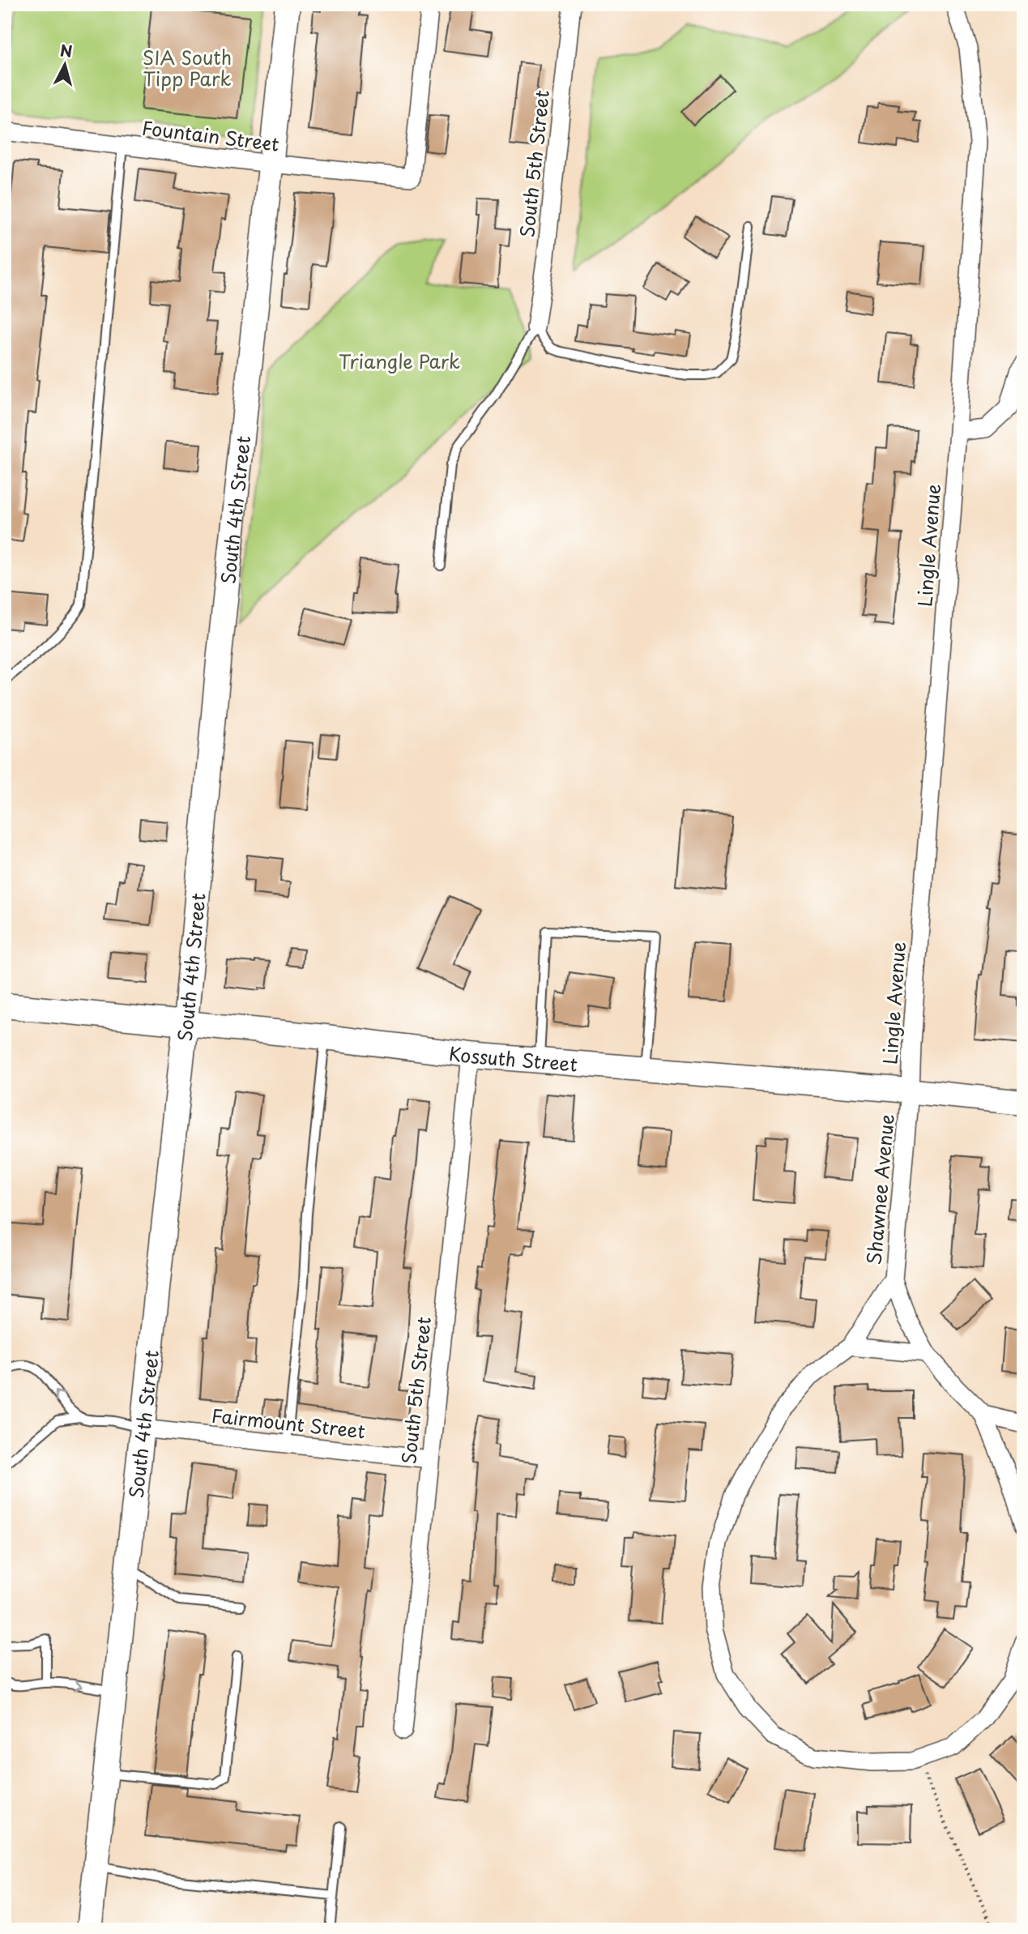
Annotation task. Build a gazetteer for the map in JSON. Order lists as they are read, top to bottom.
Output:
{
  "streets": {
    "main road": ["South 4th Street", "Kossuth Street"],
    "street": [
      "Fountain Street",
      "South 5th Street",
      "Lingle Avenue",
      "Shawnee Avenue",
      "Fairmount Street"
    ]
  },
  "crossings": [
    ["Fountain Street", "South 4th Street"],
    ["South 5th Street", "Kossuth Street"],
    ["South 5th Street", "Fairmount Street"],
    ["South 4th Street", "Kossuth Street"],
    ["South 4th Street", "Fairmount Street"],
    ["Lingle Avenue", "Kossuth Street"],
    ["Lingle Avenue", "Shawnee Avenue"],
    ["Kossuth Street", "Shawnee Avenue"]
  ],
  "parks": ["SIA South Tipp Park", "Triangle Park"],
  "north": "top"
}
